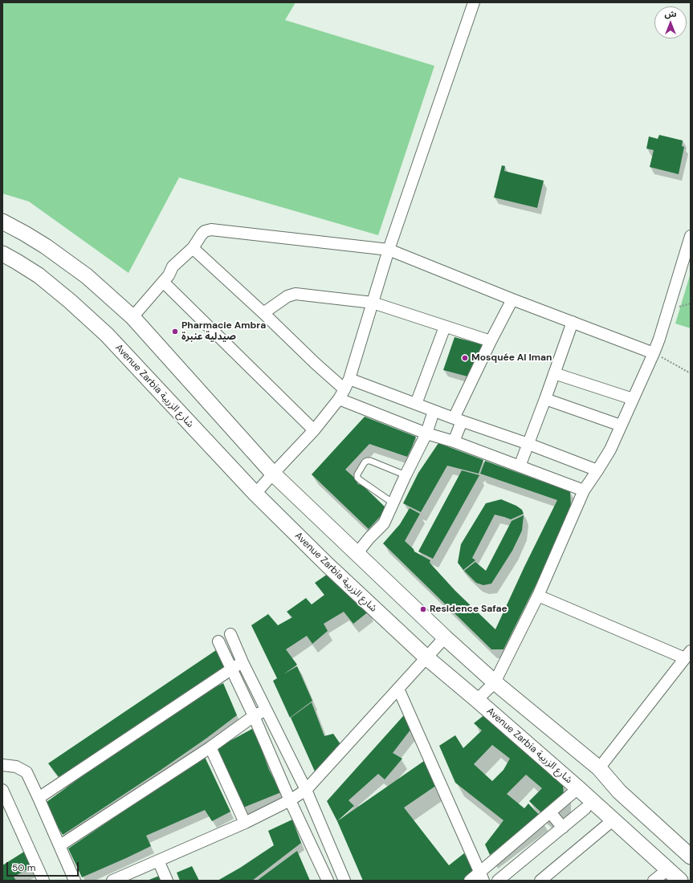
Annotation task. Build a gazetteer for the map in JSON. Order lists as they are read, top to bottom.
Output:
{
  "streets": {
    "main road": ["Avenue Zarbia شارع الزربية"]
  },
  "places": ["Pharmacie Ambra صيدلية عنبرة", "Mosquée Al Iman", "Residence Safae"],
  "scale_bar": "50 m",
  "north": "top"
}
